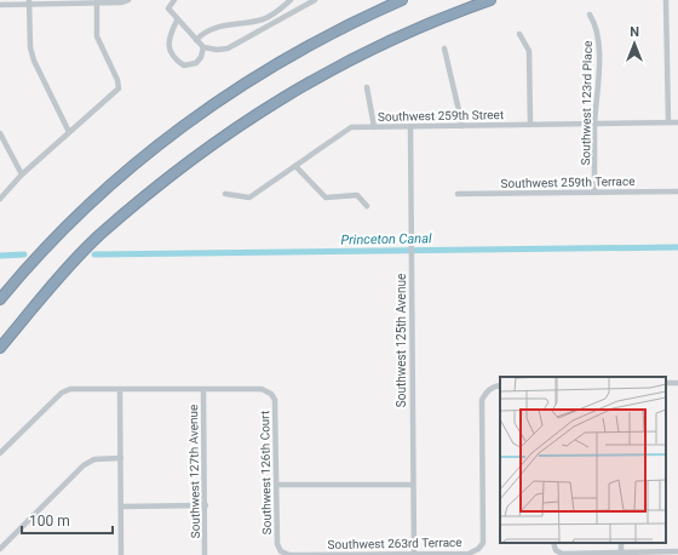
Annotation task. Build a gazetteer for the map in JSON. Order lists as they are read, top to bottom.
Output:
{
  "streets": {
    "street": [
      "Southwest 123rd Place",
      "Southwest 259th Street",
      "Southwest 259th Terrace",
      "Southwest 125th Avenue",
      "Southwest 127th Avenue",
      "Southwest 126th Court",
      "Southwest 263rd Terrace"
    ]
  },
  "crossings": [
    ["Southwest 123rd Place", "Southwest 259th Street"],
    ["Southwest 123rd Place", "Southwest 259th Terrace"],
    ["Southwest 259th Street", "Southwest 125th Avenue"],
    ["Southwest 125th Avenue", "Southwest 263rd Terrace"],
    ["Southwest 127th Avenue", "Southwest 126th Court"],
    ["Southwest 126th Court", "Southwest 263rd Terrace"]
  ],
  "water": ["Princeton Canal"],
  "scale_bar": "100 m",
  "north": "top"
}
